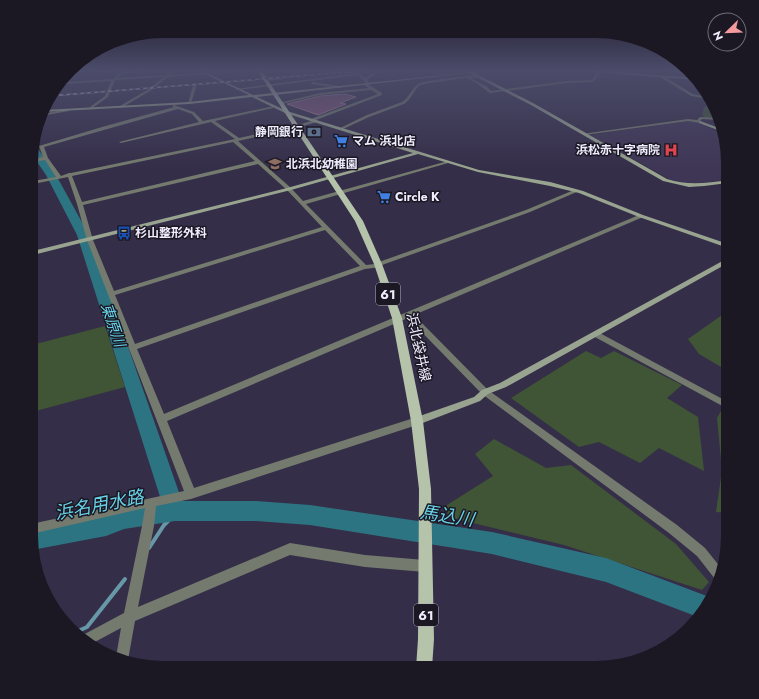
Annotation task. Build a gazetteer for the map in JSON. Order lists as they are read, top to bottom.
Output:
{
  "streets": {
    "main road": ["61", "浜北袋井線"]
  },
  "water": ["東原川", "浜名用水路", "馬込川"],
  "places": {
    "bank": ["静岡銀行"],
    "supermarket": ["マム 浜北店", "Circle K"],
    "hospital": ["浜松赤十字病院"],
    "school or university": ["北浜北幼稚園"],
    "bus stop": ["杉山整形外科"]
  },
  "north": "bottom left"
}
